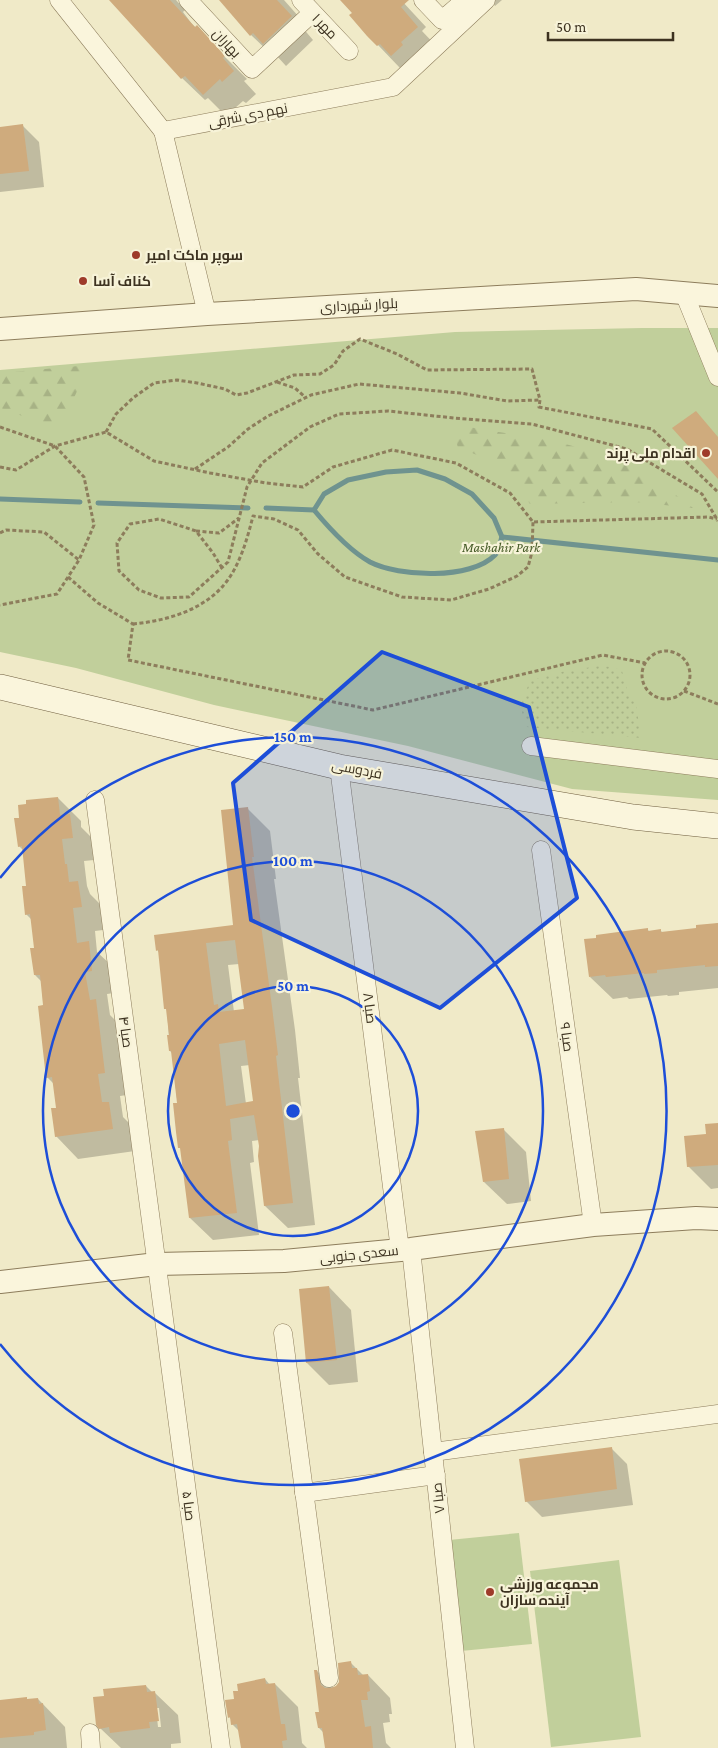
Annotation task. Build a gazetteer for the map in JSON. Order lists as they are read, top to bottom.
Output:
{
  "streets": {
    "main road": ["فردوسی"],
    "street": [
      "مهر ۱",
      "بهاران",
      "نهم دی شرقی",
      "بلوار شهرداری",
      "صبا ۸",
      "صبا ۴",
      "صبا ۹",
      "سعدی جنوبی",
      "صبا ۷",
      "صبا ۵"
    ]
  },
  "crossings": [
    ["مهر ۱", "بهاران"],
    ["فردوسی", "صبا ۸"],
    ["صبا ۸", "سعدی جنوبی"],
    ["صبا ۸", "صبا ۷"],
    ["صبا ۴", "سعدی جنوبی"],
    ["صبا ۴", "صبا ۵"],
    ["صبا ۹", "سعدی جنوبی"],
    ["سعدی جنوبی", "صبا ۷"],
    ["سعدی جنوبی", "صبا ۵"]
  ],
  "parks": ["Mashahir Park"],
  "places": [
    "سوپر ماکت امیر",
    "کناف آسا",
    "اقدام ملی پرند",
    "مجموعه ورزشی آینده سازان"
  ],
  "scale_bar": "50 m",
  "rings": ["150 m", "100 m", "50 m"]
}
